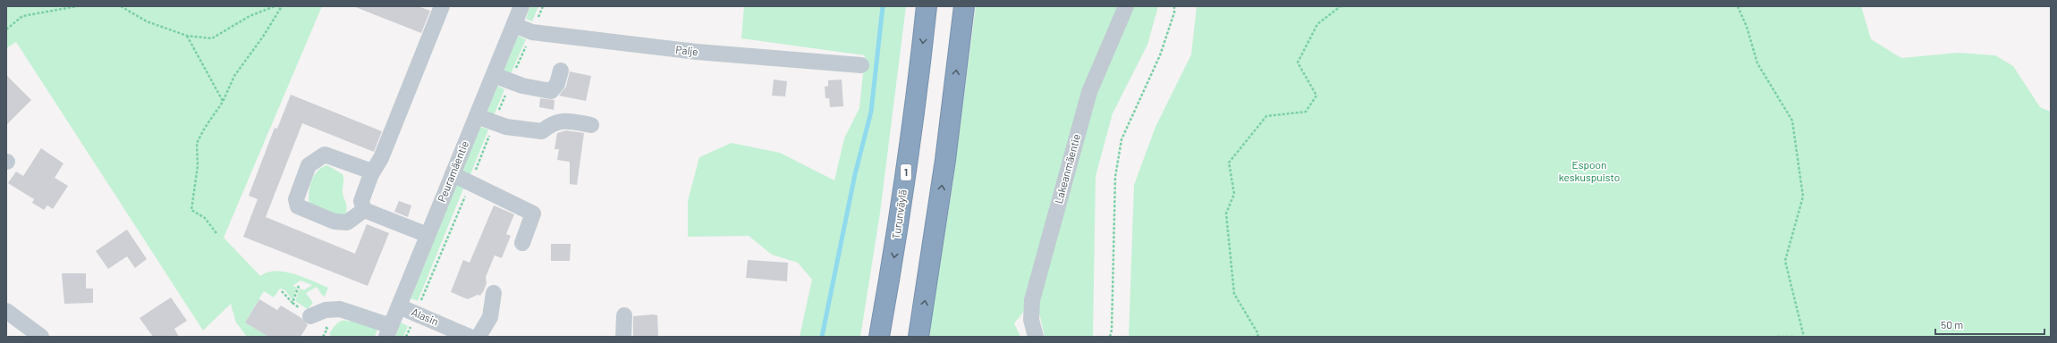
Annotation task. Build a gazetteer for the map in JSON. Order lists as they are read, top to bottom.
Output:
{
  "streets": {
    "highway": ["1", "Turunväylä"],
    "street": [
      "Palje",
      "Lakeanmäentie",
      "Peuramäentie",
      "Alasin"
    ]
  },
  "crossings": [
    ["Palje", "Peuramäentie"],
    ["Peuramäentie", "Alasin"]
  ],
  "parks": ["Espoon keskuspuisto"],
  "scale_bar": "50 m"
}
